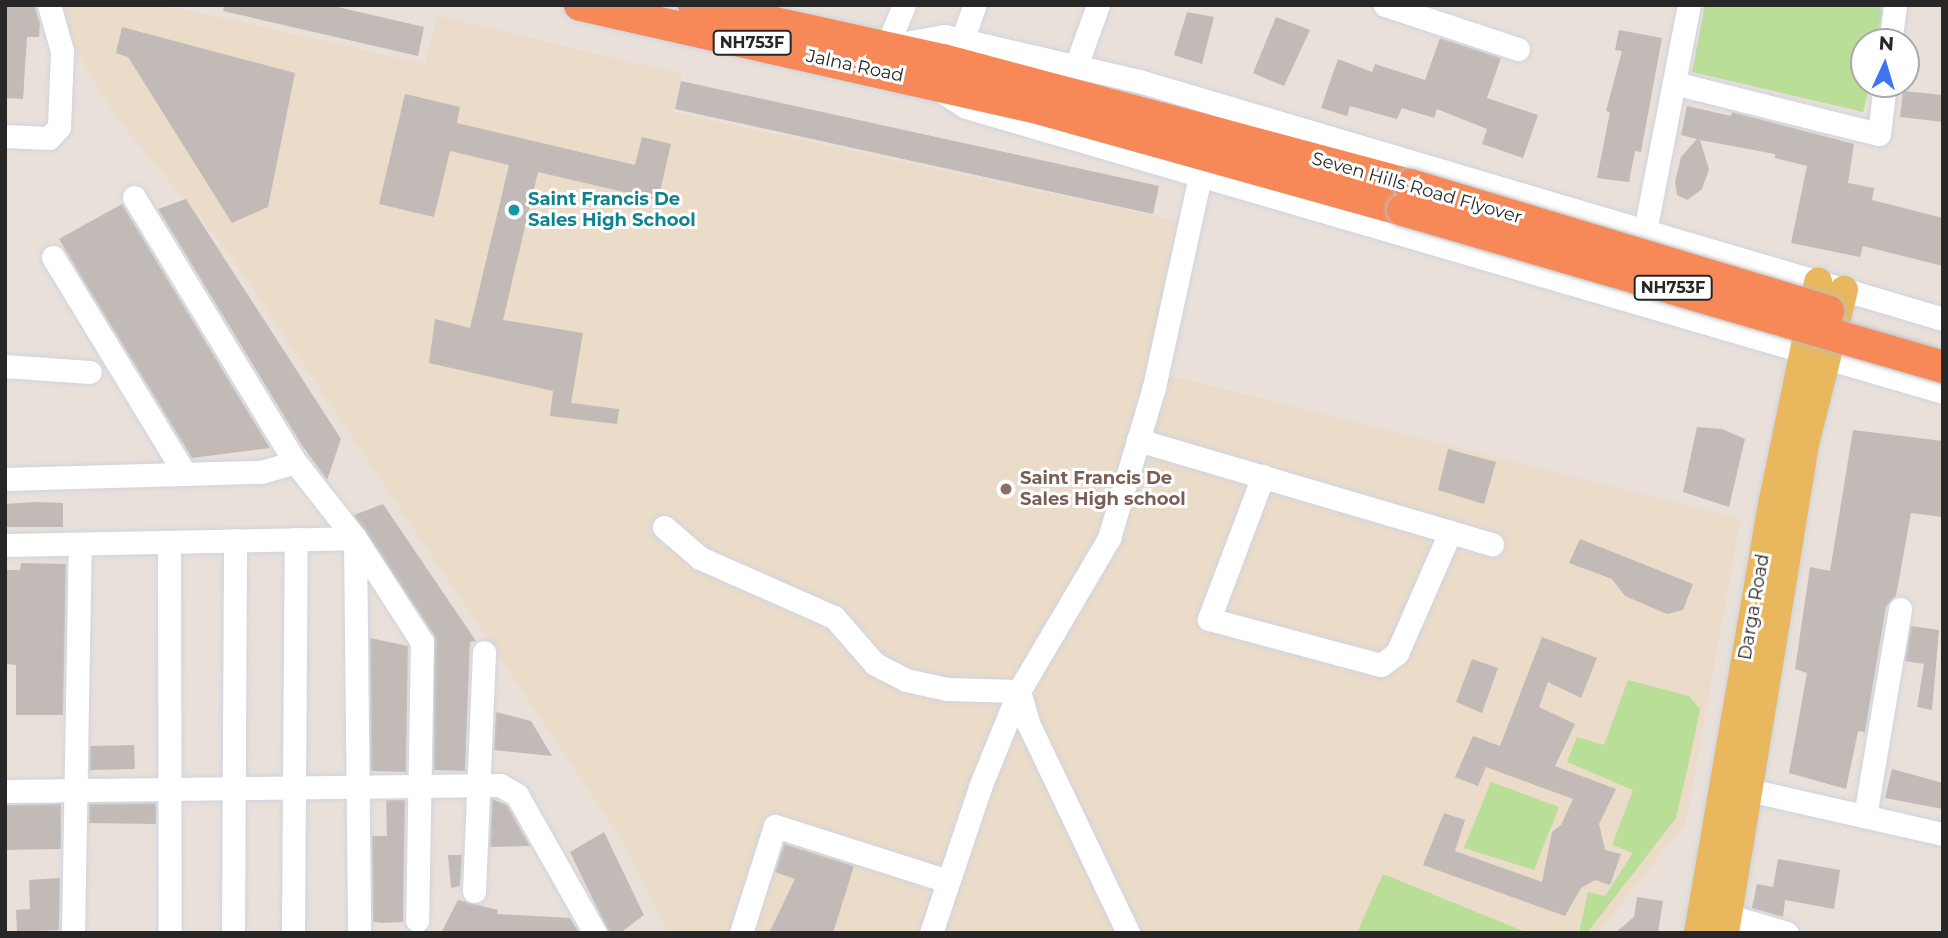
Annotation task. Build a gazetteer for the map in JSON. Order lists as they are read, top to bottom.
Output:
{
  "streets": {
    "highway": ["NH753F", "Jalna Road", "Seven Hills Road Flyover"],
    "main road": ["Darga Road"]
  },
  "crossings": [
    ["Jalna Road", "Seven Hills Road Flyover"]
  ],
  "places": ["Saint Francis De Sales High School", "Saint Francis De Sales High school"],
  "north": "top"
}
